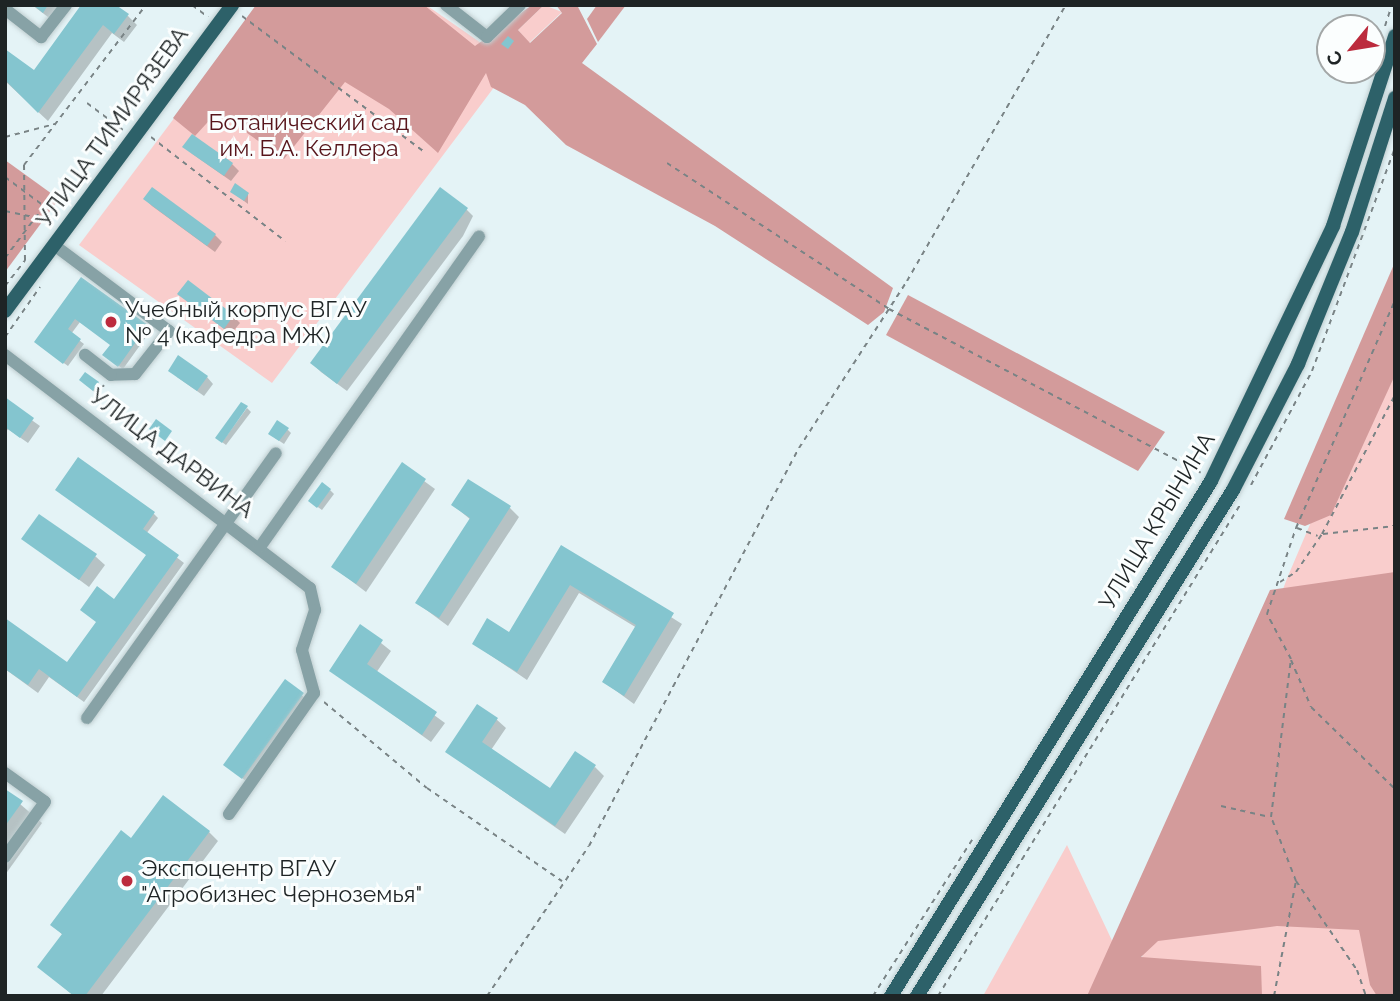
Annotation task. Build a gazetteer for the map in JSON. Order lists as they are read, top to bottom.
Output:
{
  "streets": {
    "main road": ["УЛИЦА ТИМИРЯЗЕВА", "УЛИЦА КРЫНИНА"],
    "street": ["УЛИЦА ДАРВИНА"]
  },
  "parks": ["Ботанический сад им. Б.А. Келлера"],
  "places": ["Учебный корпус ВГАУ № 4 (кафедра МЖ)", "Экспоцентр ВГАУ \"Агробизнес Черноземья\""],
  "north": "bottom left"
}
